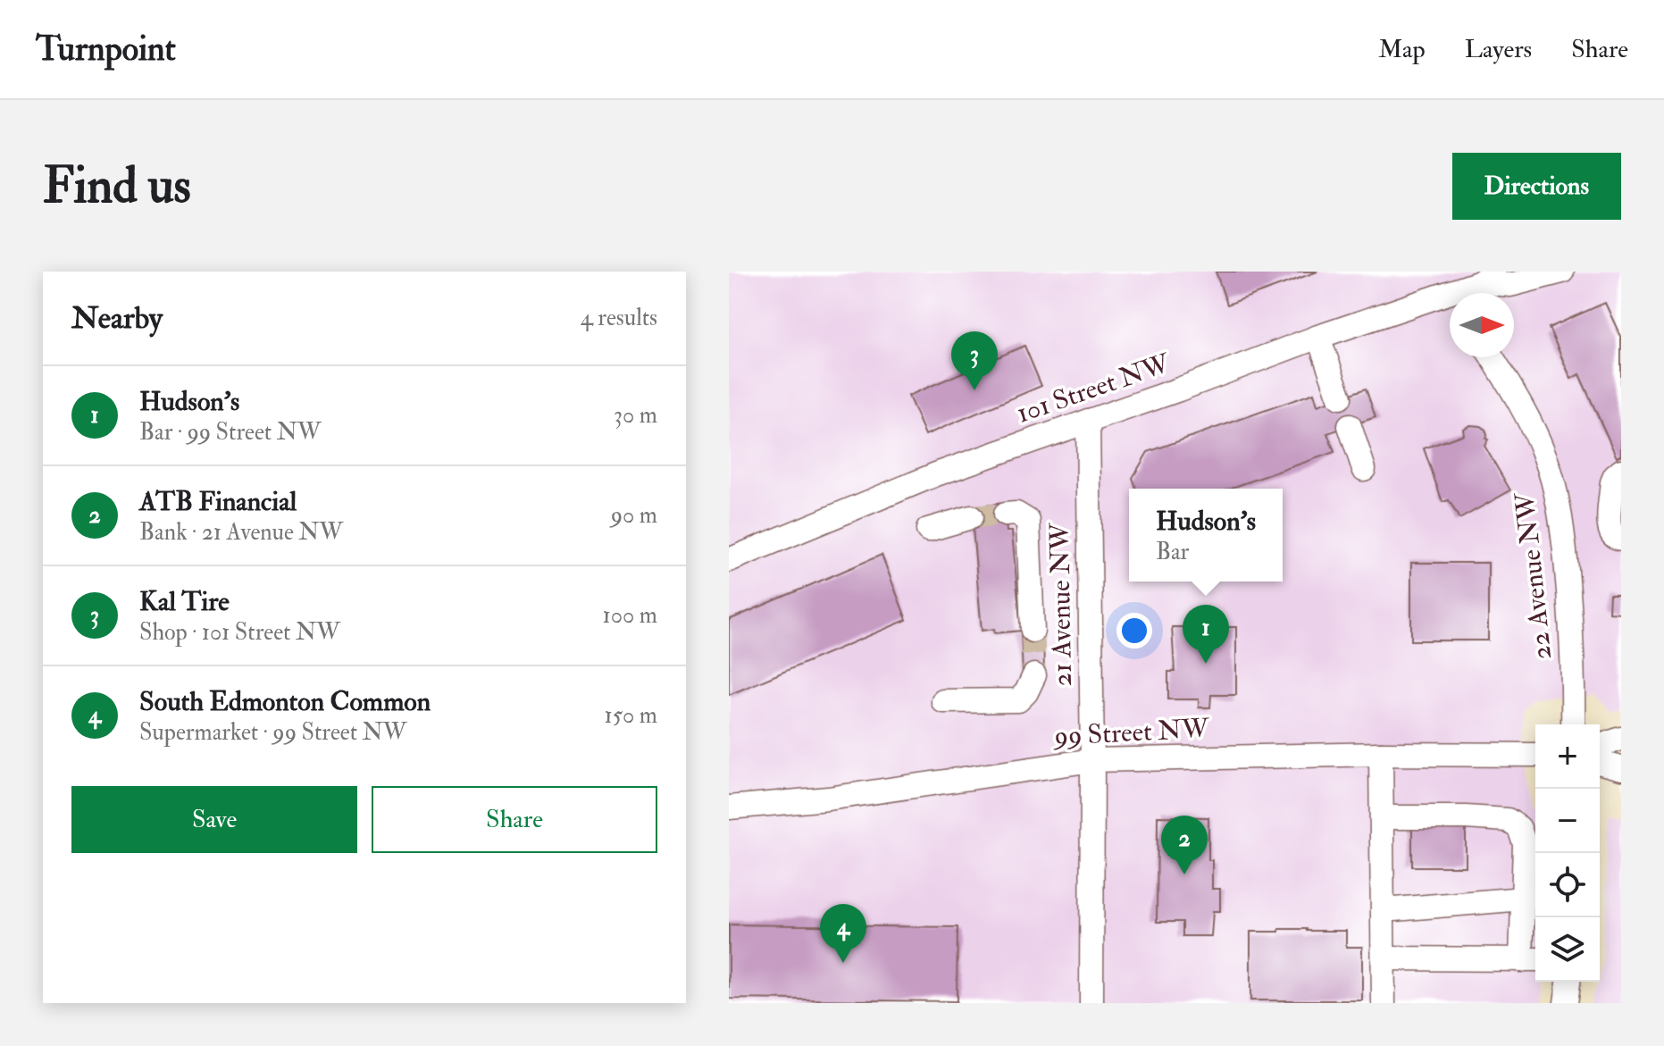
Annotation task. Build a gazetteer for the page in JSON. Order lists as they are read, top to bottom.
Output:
{
  "streets": {
    "street": [
      "101 Street NW",
      "22 Avenue NW",
      "21 Avenue NW",
      "99 Street NW"
    ]
  },
  "crossings": [
    ["101 Street NW", "21 Avenue NW"],
    ["21 Avenue NW", "99 Street NW"]
  ],
  "north": "right",
  "page": {
    "header": "Turnpoint",
    "nav": ["Map", "Layers", "Share"],
    "buttons": [
      "Directions",
      ["Save", "Share"]
    ],
    "title": "Find us",
    "heading": ["Nearby", "4 results"],
    "pins": [
      "3",
      "1",
      "2",
      "4"
    ],
    "list": [
      {
        "mark": "1",
        "name": "Hudson's",
        "note": "Bar · 99 Street NW",
        "value": "30 m"
      },
      {
        "mark": "2",
        "name": "ATB Financial",
        "note": "Bank · 21 Avenue NW",
        "value": "90 m"
      },
      {
        "mark": "3",
        "name": "Kal Tire",
        "note": "Shop · 101 Street NW",
        "value": "100 m"
      },
      {
        "mark": "4",
        "name": "South Edmonton Common",
        "note": "Supermarket · 99 Street NW",
        "value": "150 m"
      }
    ],
    "popup": ["Hudson's", "Bar"],
    "map_buttons": ["+", "−"]
  }
}
